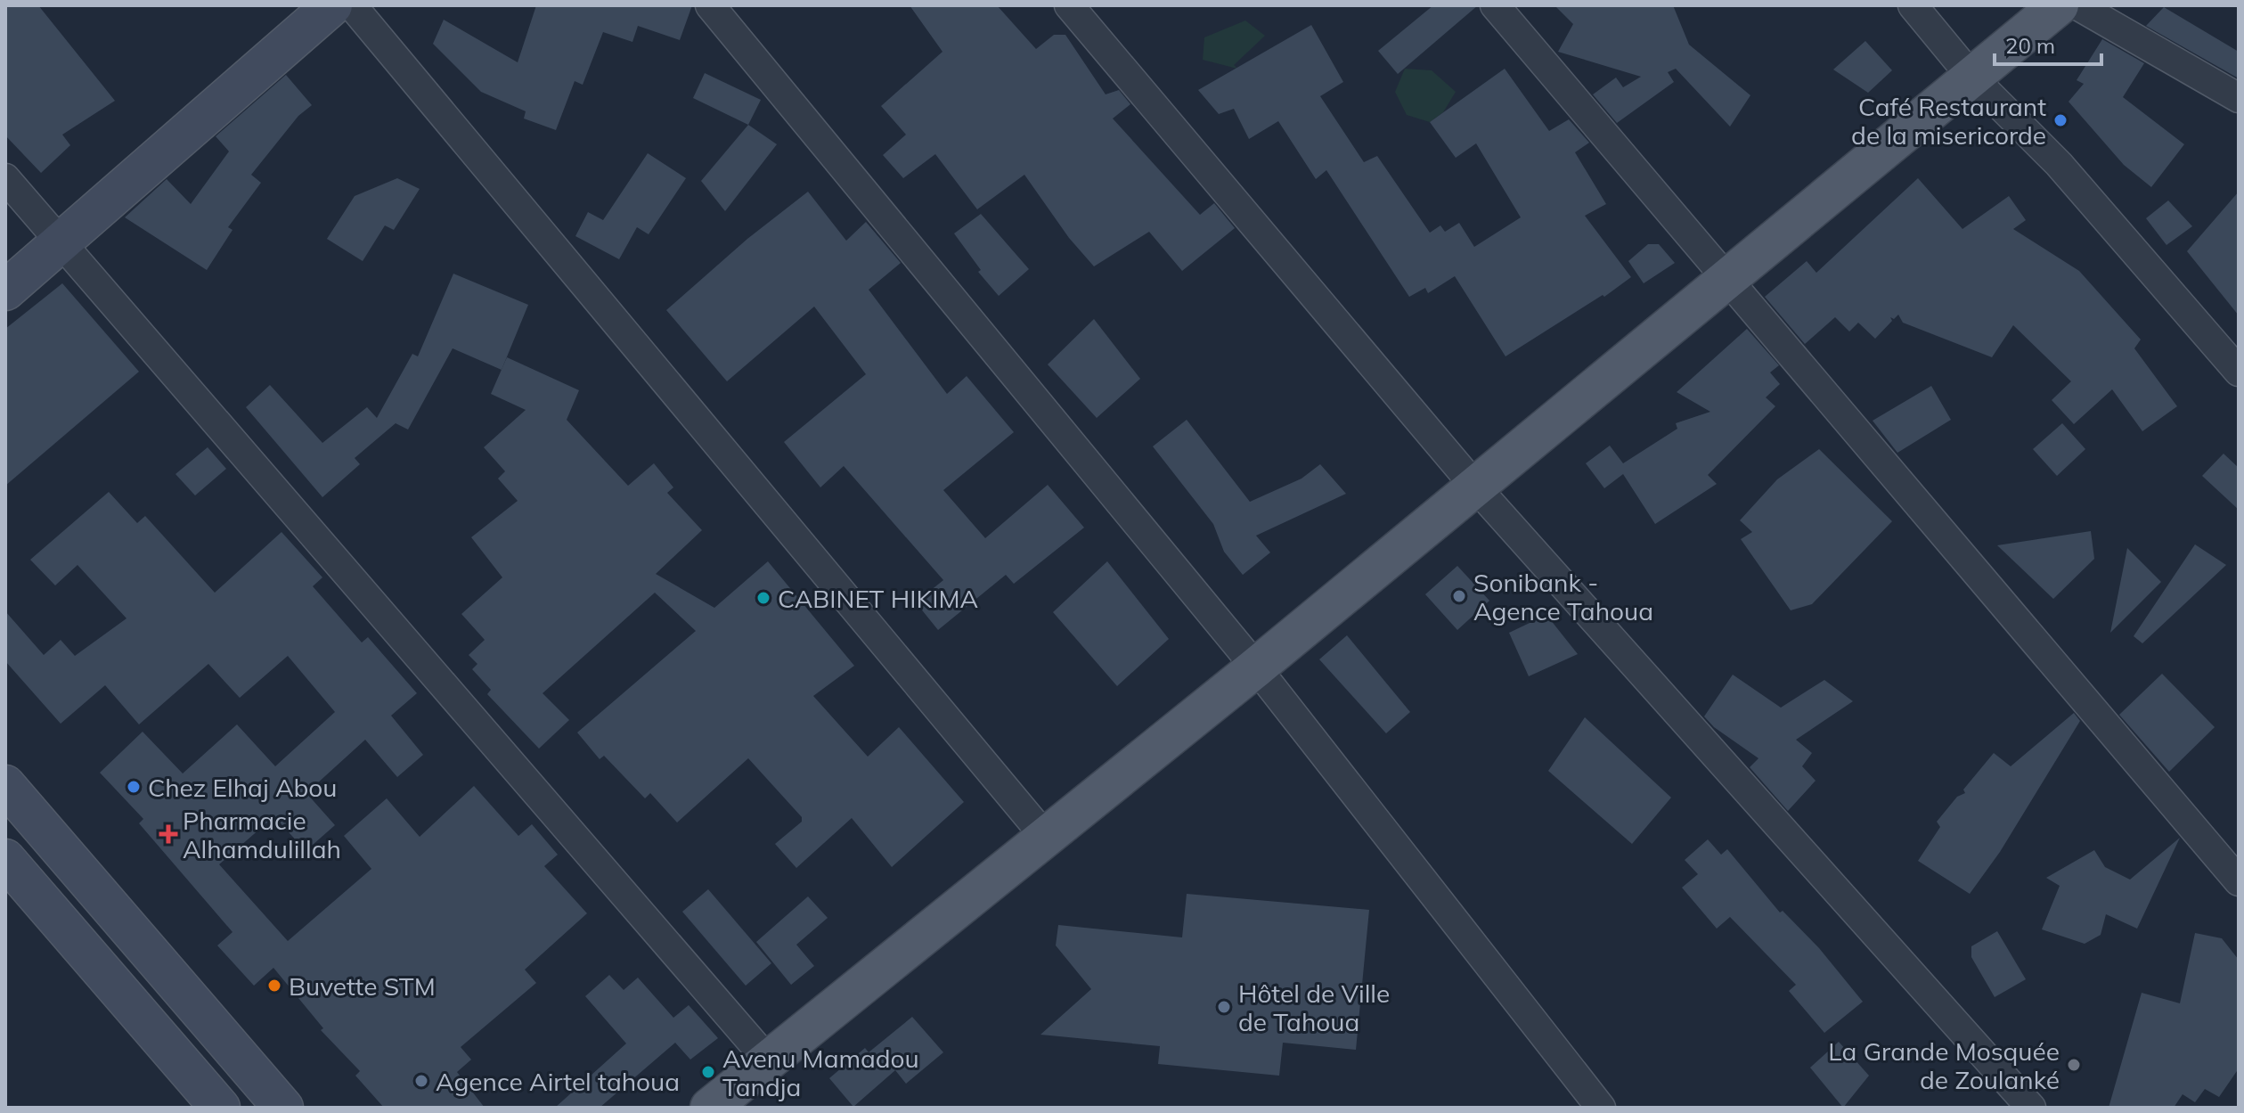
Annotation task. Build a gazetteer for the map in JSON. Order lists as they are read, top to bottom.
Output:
{
  "places": {
    "other": [
      "Café Restaurant de la misericorde",
      "Sonibank - Agence Tahoua",
      "CABINET HIKIMA",
      "Chez Elhaj Abou",
      "Buvette STM",
      "Hôtel de Ville de Tahoua",
      "La Grande Mosquée de Zoulanké",
      "Avenu Mamadou Tandja",
      "Agence Airtel tahoua"
    ],
    "health": ["Pharmacie Alhamdulillah"]
  },
  "scale_bar": "20 m"
}
